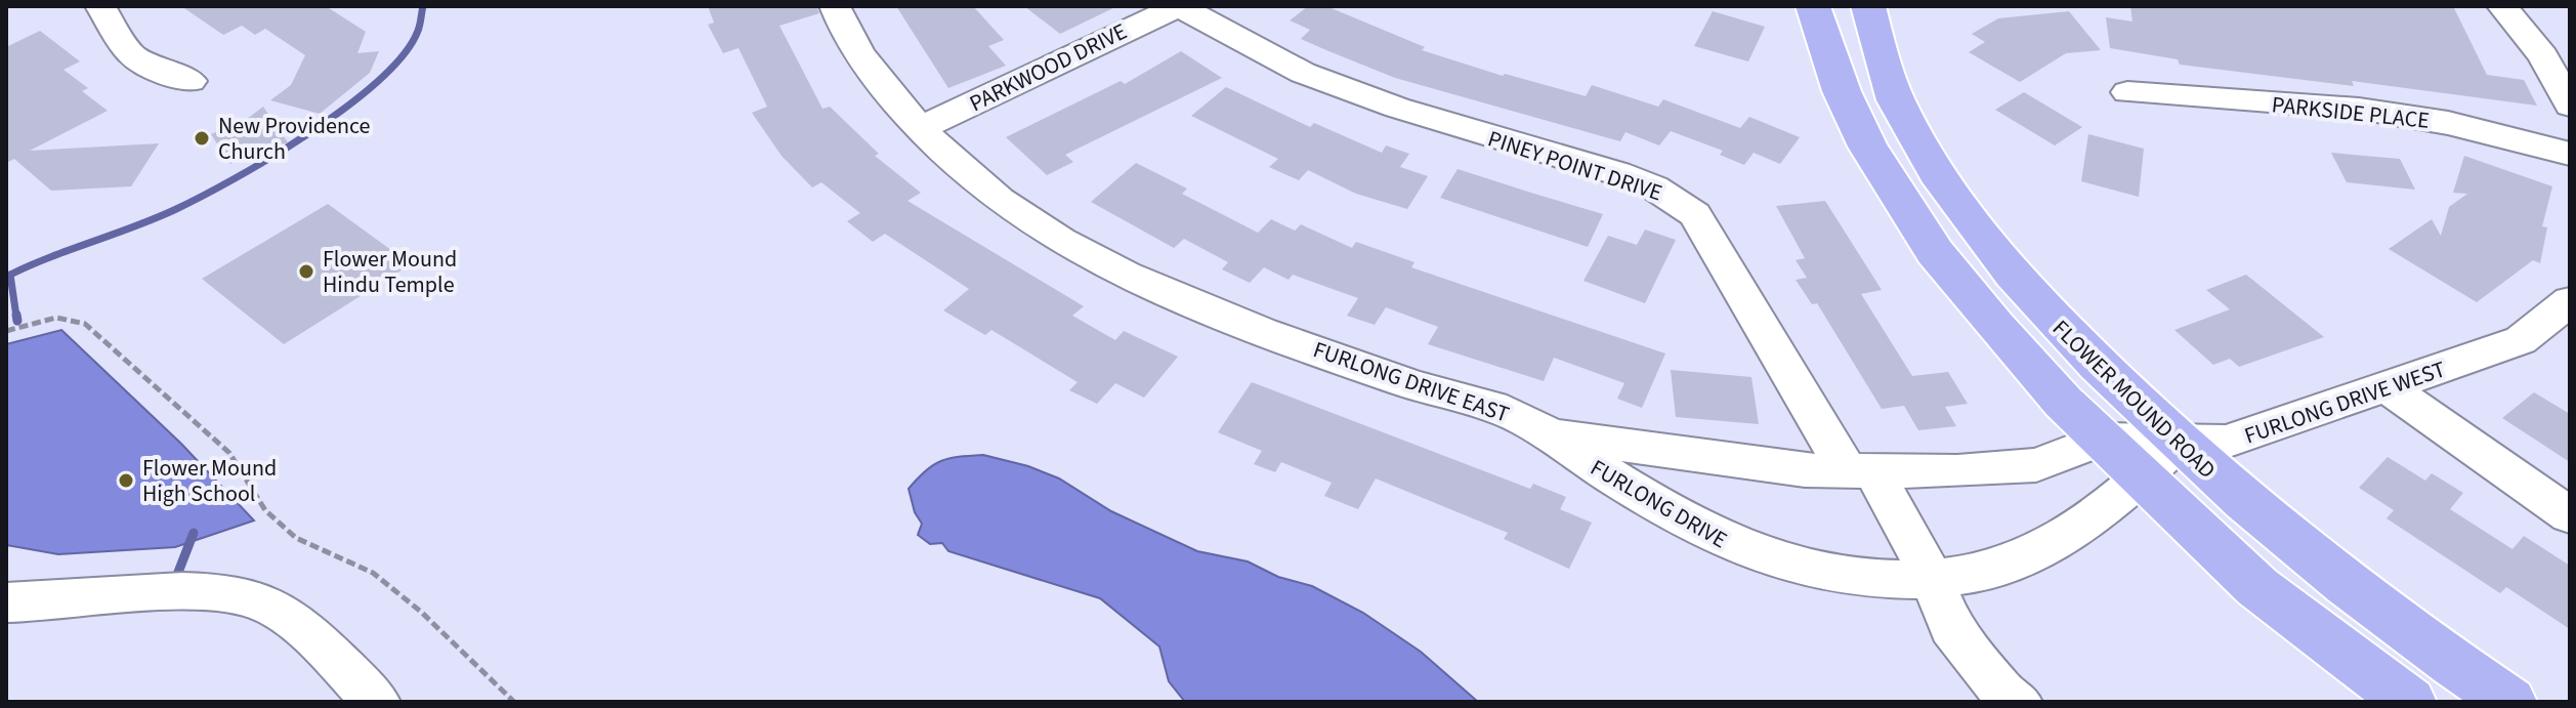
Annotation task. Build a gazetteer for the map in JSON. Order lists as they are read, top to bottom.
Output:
{
  "streets": {
    "main road": ["FLOWER MOUND ROAD"],
    "street": [
      "PARKWOOD DRIVE",
      "PARKSIDE PLACE",
      "PINEY POINT DRIVE",
      "FURLONG DRIVE EAST",
      "FURLONG DRIVE WEST",
      "FURLONG DRIVE"
    ]
  },
  "crossings": [
    ["PARKWOOD DRIVE", "PINEY POINT DRIVE"],
    ["PARKWOOD DRIVE", "FURLONG DRIVE EAST"],
    ["PINEY POINT DRIVE", "FURLONG DRIVE EAST"],
    ["PINEY POINT DRIVE", "FURLONG DRIVE"],
    ["FURLONG DRIVE EAST", "FURLONG DRIVE WEST"],
    ["FURLONG DRIVE EAST", "FURLONG DRIVE"],
    ["FLOWER MOUND ROAD", "FURLONG DRIVE WEST"],
    ["FLOWER MOUND ROAD", "FURLONG DRIVE"],
    ["FURLONG DRIVE WEST", "FURLONG DRIVE"]
  ],
  "places": ["New Providence Church", "Flower Mound Hindu Temple", "Flower Mound High School"]
}
